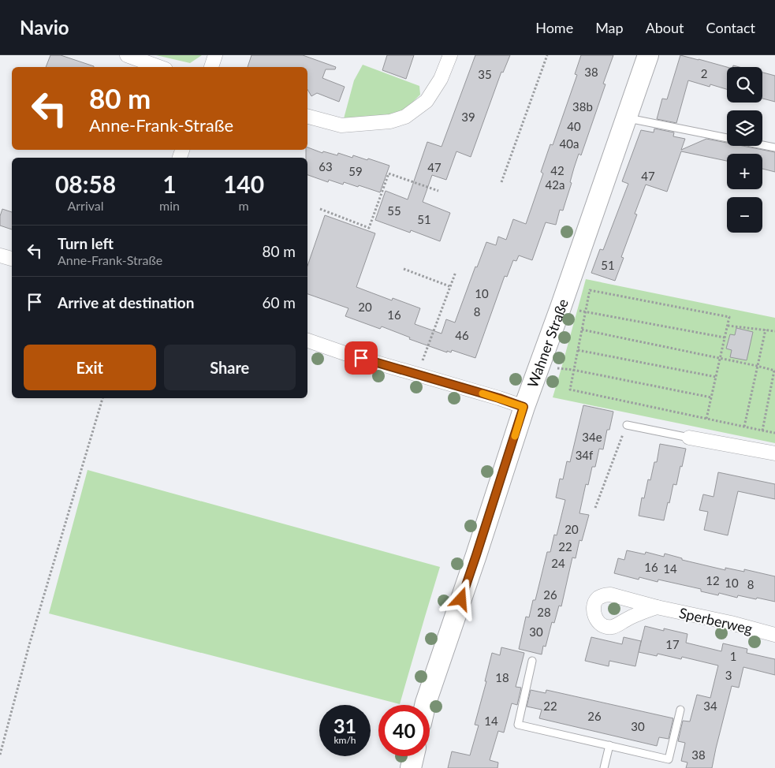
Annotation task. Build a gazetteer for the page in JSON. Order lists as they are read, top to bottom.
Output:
{
  "streets": {
    "street": ["Wahner Straße", "Sperberweg"]
  },
  "house_numbers": [
    "38",
    "2",
    "35",
    "38b",
    "39",
    "40",
    "40a",
    "63",
    "47",
    "42",
    "59",
    "47",
    "42a",
    "55",
    "51",
    "51",
    "10",
    "20",
    "8",
    "16",
    "46",
    "34e",
    "34f",
    "20",
    "22",
    "24",
    "16",
    "14",
    "12",
    "10",
    "8",
    "26",
    "28",
    "30",
    "17",
    "1",
    "3",
    "18",
    "22",
    "34",
    "26",
    "14",
    "30",
    "38"
  ],
  "page": {
    "header": "Navio",
    "nav": [
      "Home",
      "Map",
      "About",
      "Contact"
    ],
    "map_buttons": ["+", "−"],
    "turn": ["80 m", "Anne-Frank-Straße"],
    "eta": [
      "08:58",
      "Arrival",
      "1",
      "min",
      "140",
      "m"
    ],
    "list": [
      {
        "name": "Turn left",
        "note": "Anne-Frank-Straße",
        "value": "80 m"
      },
      {
        "name": "Arrive at destination",
        "value": "60 m"
      }
    ],
    "buttons": ["Exit", "Share"],
    "speed": "31 km/h",
    "limit": "40"
  }
}
